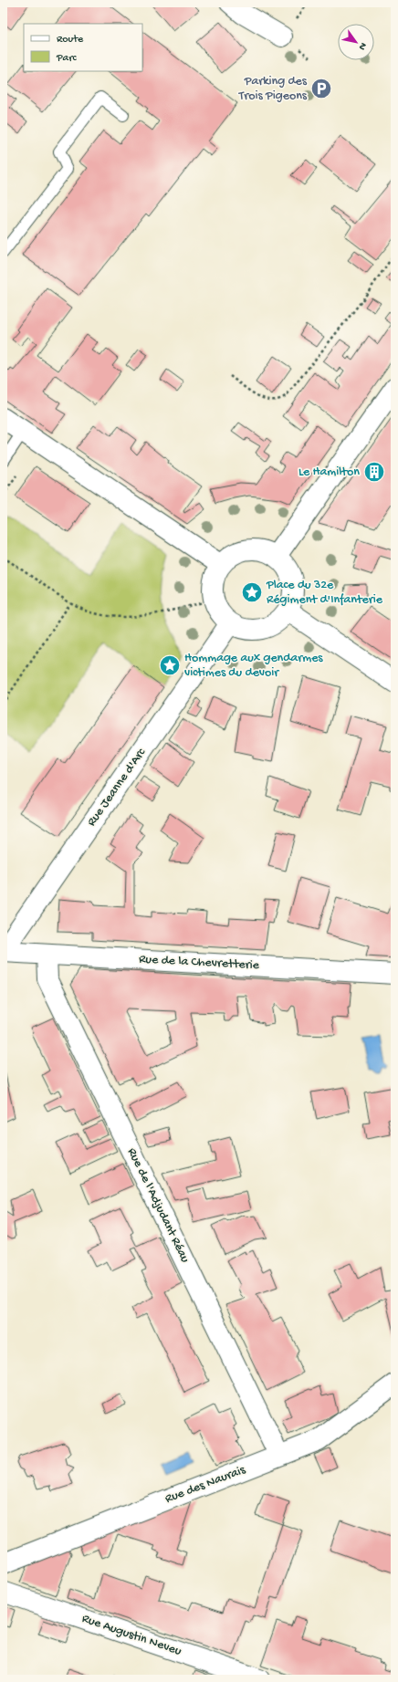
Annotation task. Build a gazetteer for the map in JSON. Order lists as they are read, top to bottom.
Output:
{
  "streets": {
    "street": [
      "Rue Jeanne d'Arc",
      "Rue de la Chevretterie",
      "Rue de l'Adjudant Réau",
      "Rue des Naurais",
      "Rue Augustin Neveu"
    ]
  },
  "crossings": [
    ["Rue Jeanne d'Arc", "Rue de la Chevretterie"],
    ["Rue de la Chevretterie", "Rue de l'Adjudant Réau"],
    ["Rue de l'Adjudant Réau", "Rue des Naurais"]
  ],
  "places": {
    "parking": ["Parking des Trois Pigeons"],
    "building": ["Le Hamilton"],
    "place": ["Place du 32e Régiment d'Infanterie", "Hommage aux gendarmes victimes du devoir"]
  },
  "legend": ["Route", "Parc"],
  "north": "bottom right"
}
